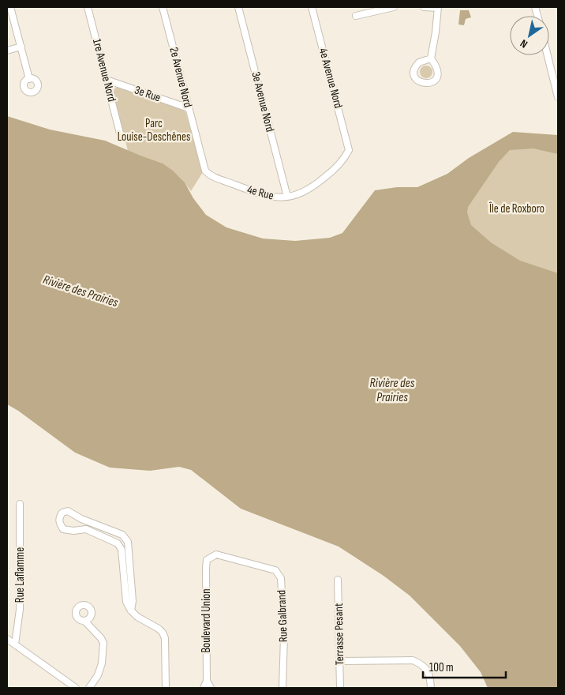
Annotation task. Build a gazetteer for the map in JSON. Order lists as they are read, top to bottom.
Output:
{
  "streets": {
    "street": [
      "1re Avenue Nord",
      "2e Avenue Nord",
      "4e Avenue Nord",
      "3e Rue",
      "3e Avenue Nord",
      "4e Rue",
      "Rue Laflamme",
      "Rue Galbrand",
      "Boulevard Union",
      "Terrasse Pesant"
    ]
  },
  "crossings": [
    ["1re Avenue Nord", "3e Rue"],
    ["2e Avenue Nord", "3e Rue"],
    ["2e Avenue Nord", "4e Rue"],
    ["4e Avenue Nord", "4e Rue"],
    ["3e Avenue Nord", "4e Rue"],
    ["Rue Galbrand", "Boulevard Union"]
  ],
  "water": ["Rivière des Prairies"],
  "parks": ["Parc Louise-Deschênes", "Île de Roxboro"],
  "scale_bar": "100 m",
  "north": "bottom left"
}
